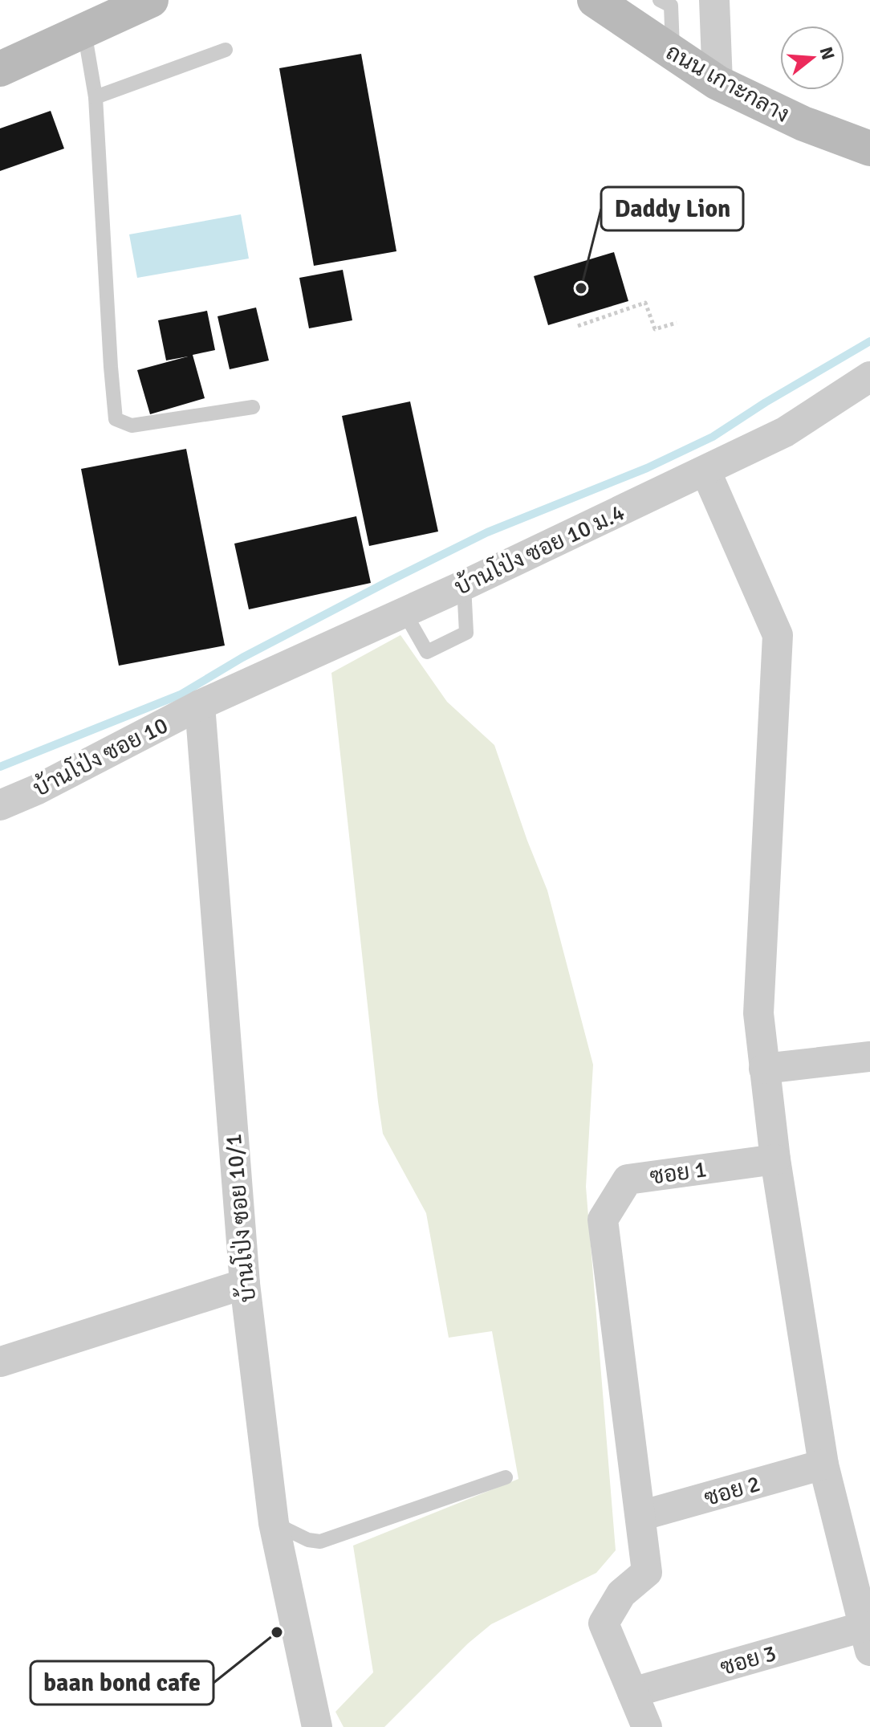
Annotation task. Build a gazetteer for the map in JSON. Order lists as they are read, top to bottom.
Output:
{
  "streets": {
    "street": [
      "ถนน เกาะกลาง",
      "บ้านโป่ง ซอย 10 ม.4",
      "บ้านโป่ง ซอย 10",
      "ซอย 1",
      "บ้านโป่ง ซอย 10/1",
      "ซอย 2",
      "ซอย 3"
    ]
  },
  "crossings": [
    ["บ้านโป่ง ซอย 10 ม.4", "บ้านโป่ง ซอย 10"],
    ["บ้านโป่ง ซอย 10 ม.4", "บ้านโป่ง ซอย 10/1"],
    ["บ้านโป่ง ซอย 10", "บ้านโป่ง ซอย 10/1"],
    ["ซอย 1", "ซอย 2"]
  ],
  "places": ["Daddy Lion", "baan bond cafe"],
  "north": "right"
}
